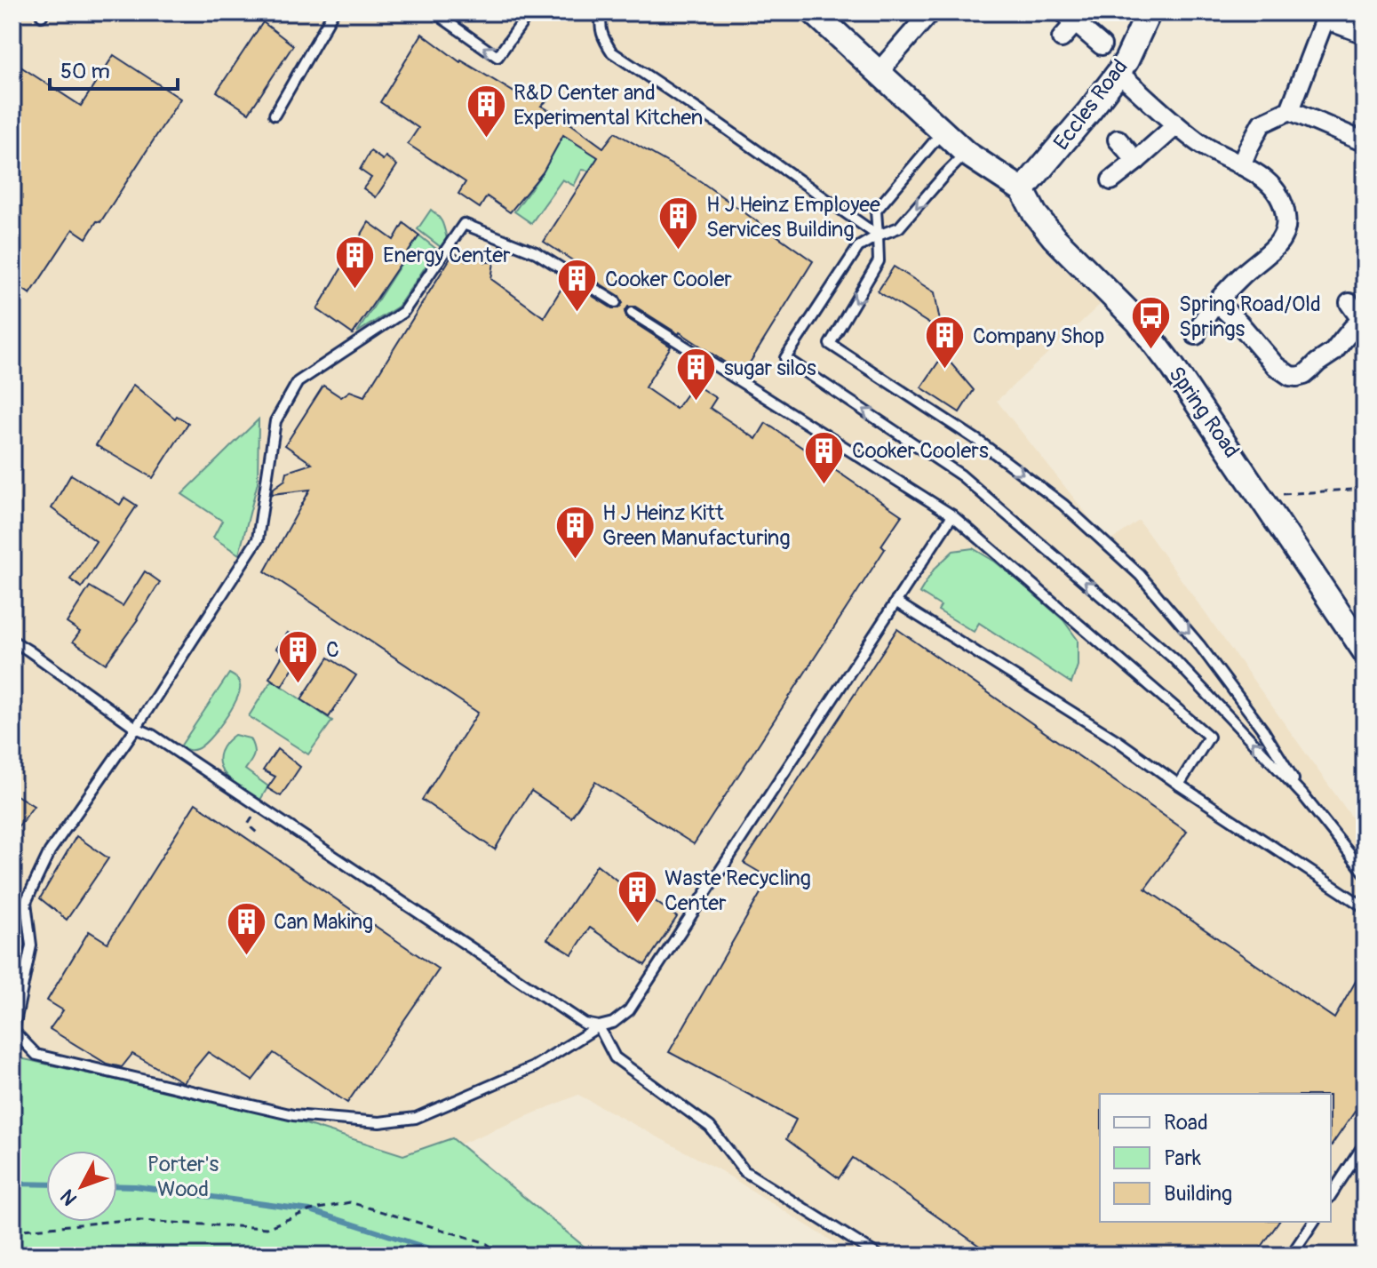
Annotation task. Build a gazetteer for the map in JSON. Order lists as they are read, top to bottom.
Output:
{
  "streets": {
    "street": ["Eccles Road", "Spring Road"]
  },
  "crossings": [
    ["Eccles Road", "Spring Road"]
  ],
  "parks": ["Porter's Wood"],
  "places": {
    "building": [
      "R&D Center and Experimental Kitchen",
      "H J Heinz Employee Services Building",
      "Energy Center",
      "Cooker Cooler",
      "Company Shop",
      "sugar silos",
      "Cooker Coolers",
      "H J Heinz Kitt Green Manufacturing",
      "C",
      "Waste Recycling Center",
      "Can Making"
    ],
    "bus stop": ["Spring Road/Old Springs"]
  },
  "legend": ["Road", "Park", "Building"],
  "scale_bar": "50 m",
  "north": "bottom left"
}
